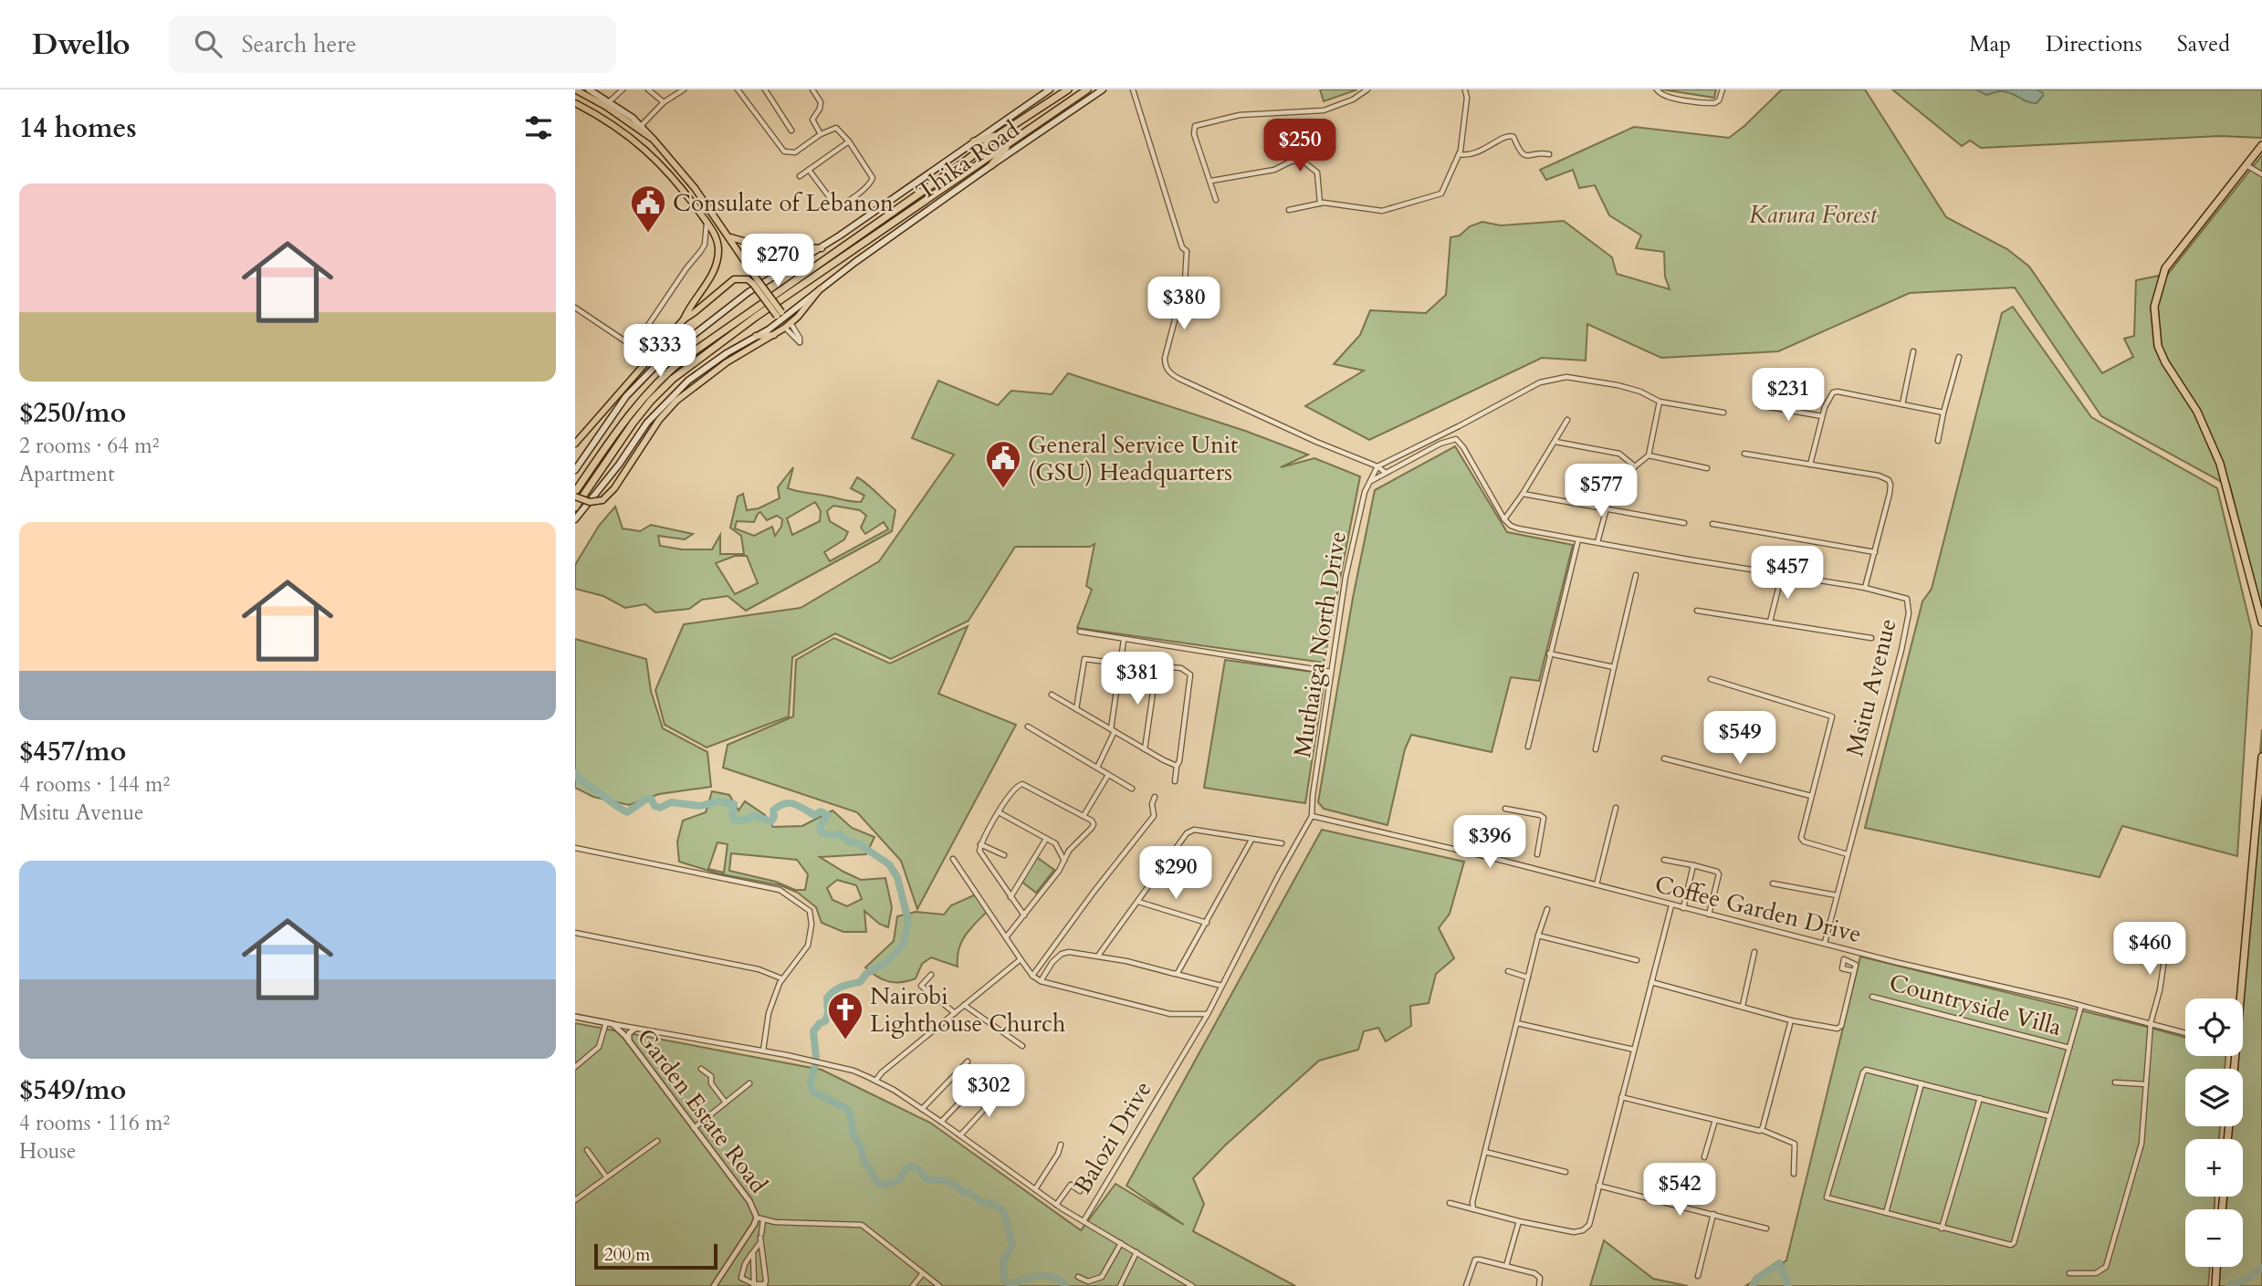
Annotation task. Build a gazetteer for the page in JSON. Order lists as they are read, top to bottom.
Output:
{
  "streets": {
    "highway": ["Thika Road"],
    "street": [
      "Muthaiga North Drive",
      "Msitu Avenue",
      "Coffee Garden Drive",
      "Countryside Villa",
      "Garden Estate Road",
      "Balozi Drive"
    ]
  },
  "crossings": [
    ["Muthaiga North Drive", "Coffee Garden Drive"],
    ["Muthaiga North Drive", "Balozi Drive"],
    ["Msitu Avenue", "Coffee Garden Drive"],
    ["Coffee Garden Drive", "Countryside Villa"],
    ["Coffee Garden Drive", "Balozi Drive"],
    ["Garden Estate Road", "Balozi Drive"]
  ],
  "parks": ["Karura Forest"],
  "places": {
    "public building": ["Consulate of Lebanon", "General Service Unit (GSU) Headquarters"],
    "church": ["Nairobi Lighthouse Church"]
  },
  "scale_bar": "200 m",
  "page": {
    "header": "Dwello",
    "search": "Search here",
    "nav": ["Map", "Directions", "Saved"],
    "heading": "14 homes",
    "price": [
      "$250",
      "$270",
      "$380",
      "$333",
      "$231",
      "$577",
      "$457",
      "$381",
      "$549",
      "$396",
      "$290",
      "$460",
      "$302",
      "$542"
    ],
    "list": [
      {
        "name": "$250/mo",
        "note": "2 rooms · 64 m² · Apartment"
      },
      {
        "name": "$457/mo",
        "note": "4 rooms · 144 m² · Msitu Avenue"
      },
      {
        "name": "$549/mo",
        "note": "4 rooms · 116 m² · House"
      }
    ],
    "map_buttons": ["+", "−"],
    "scale": "200 m"
  }
}
